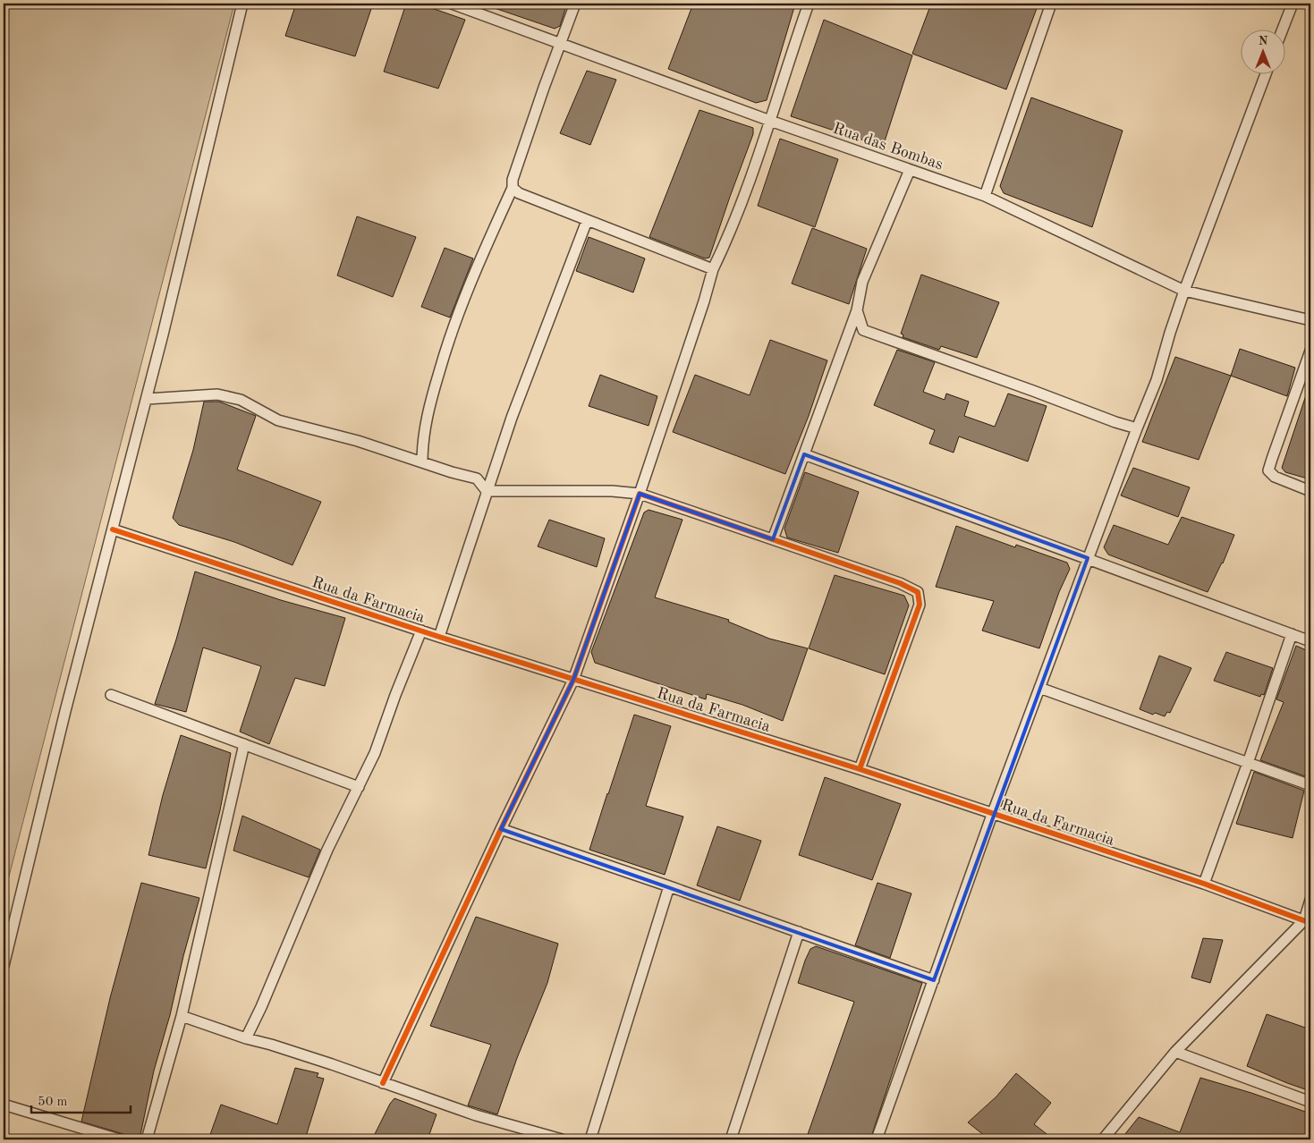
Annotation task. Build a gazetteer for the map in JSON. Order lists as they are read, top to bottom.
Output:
{
  "streets": {
    "street": ["Rua das Bombas", "Rua da Farmacia"]
  },
  "scale_bar": "50 m",
  "north": "top"
}
